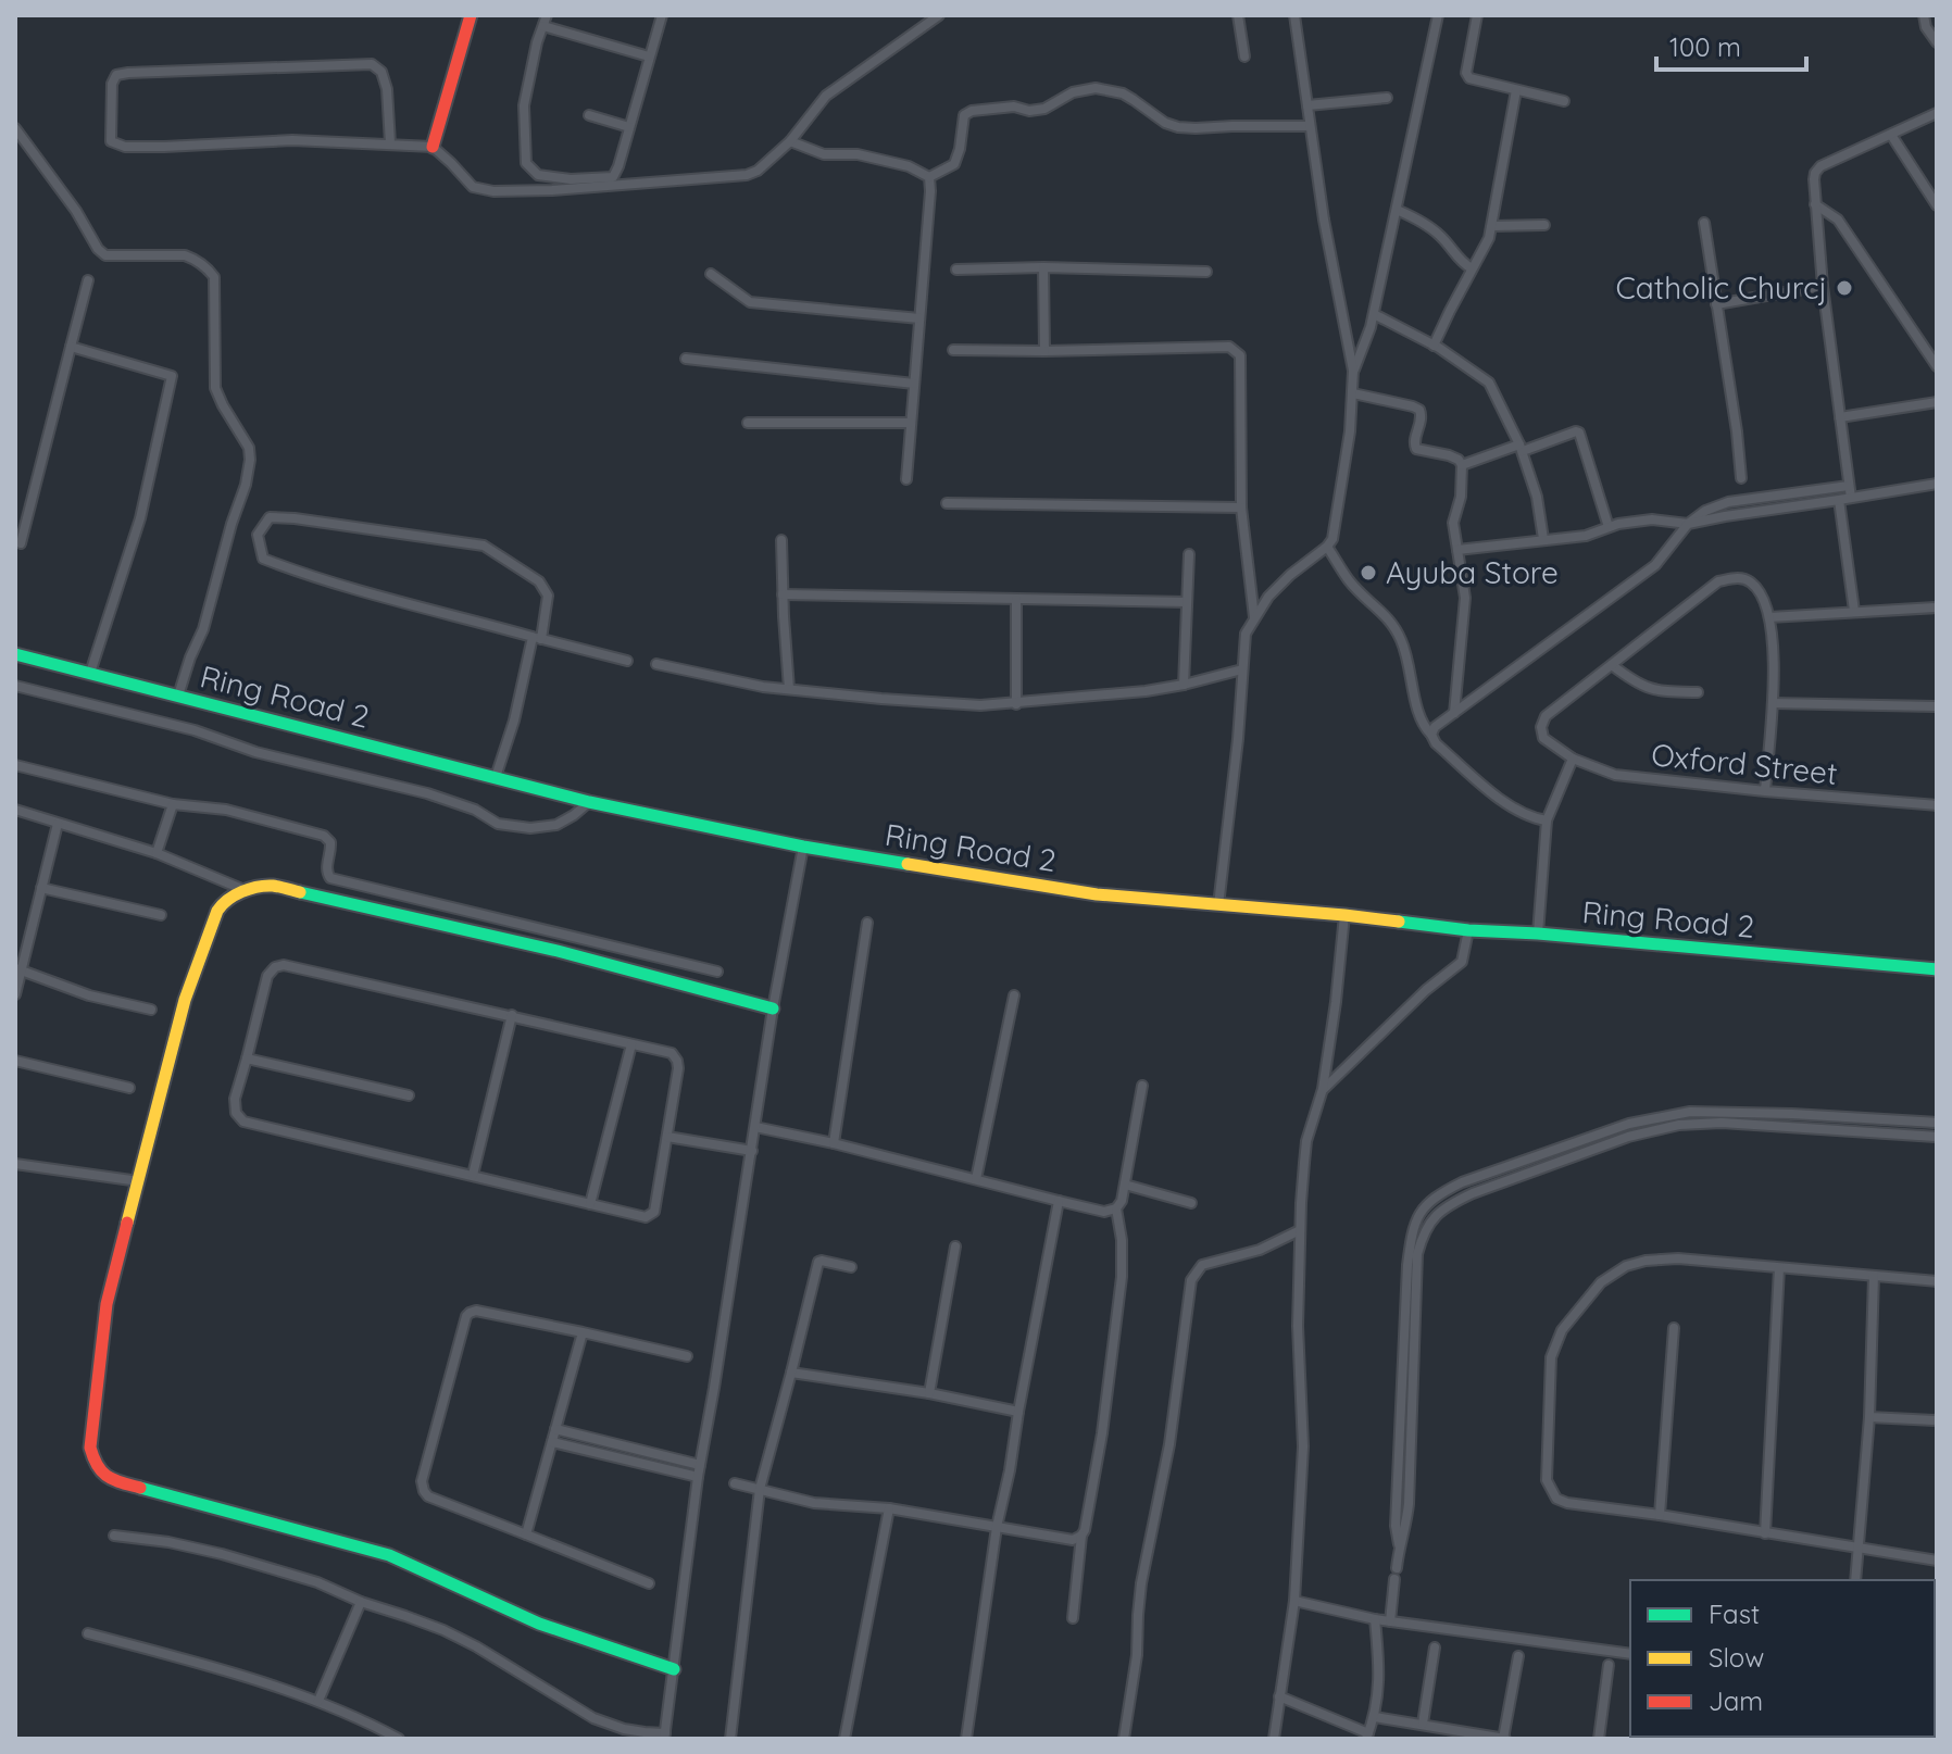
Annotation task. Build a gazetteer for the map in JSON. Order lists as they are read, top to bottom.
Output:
{
  "streets": {
    "main road": ["Ring Road 2"],
    "street": ["Oxford Street"]
  },
  "places": ["Catholic Churcj", "Ayuba Store"],
  "legend": ["Fast", "Slow", "Jam"],
  "scale_bar": "100 m"
}
